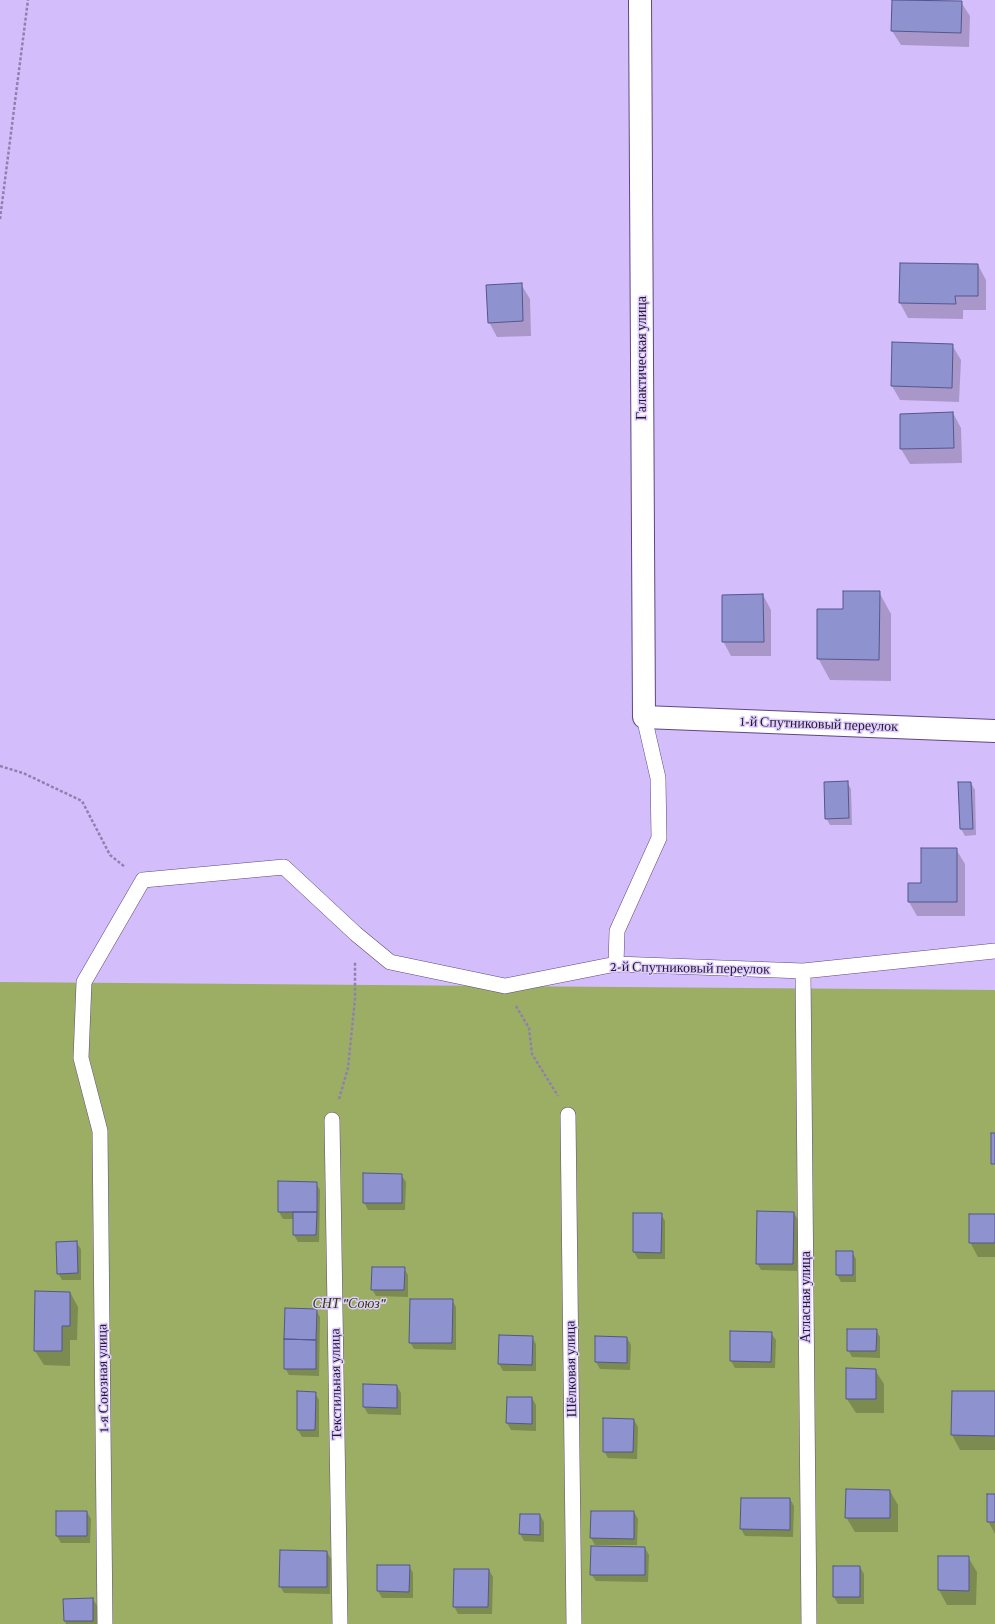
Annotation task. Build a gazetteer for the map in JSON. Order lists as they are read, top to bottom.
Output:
{
  "streets": {
    "street": ["Галактическая улица", "1-й Спутниковый переулок"],
    "lane": [
      "2-й Спутниковый переулок",
      "Атласная улица",
      "Шёлковая улица",
      "1-я Союзная улица",
      "Текстильная улица"
    ]
  },
  "crossings": [
    ["Галактическая улица", "1-й Спутниковый переулок"],
    ["2-й Спутниковый переулок", "Атласная улица"],
    ["2-й Спутниковый переулок", "1-я Союзная улица"]
  ],
  "parks": ["СНТ \"Союз\""]
}
